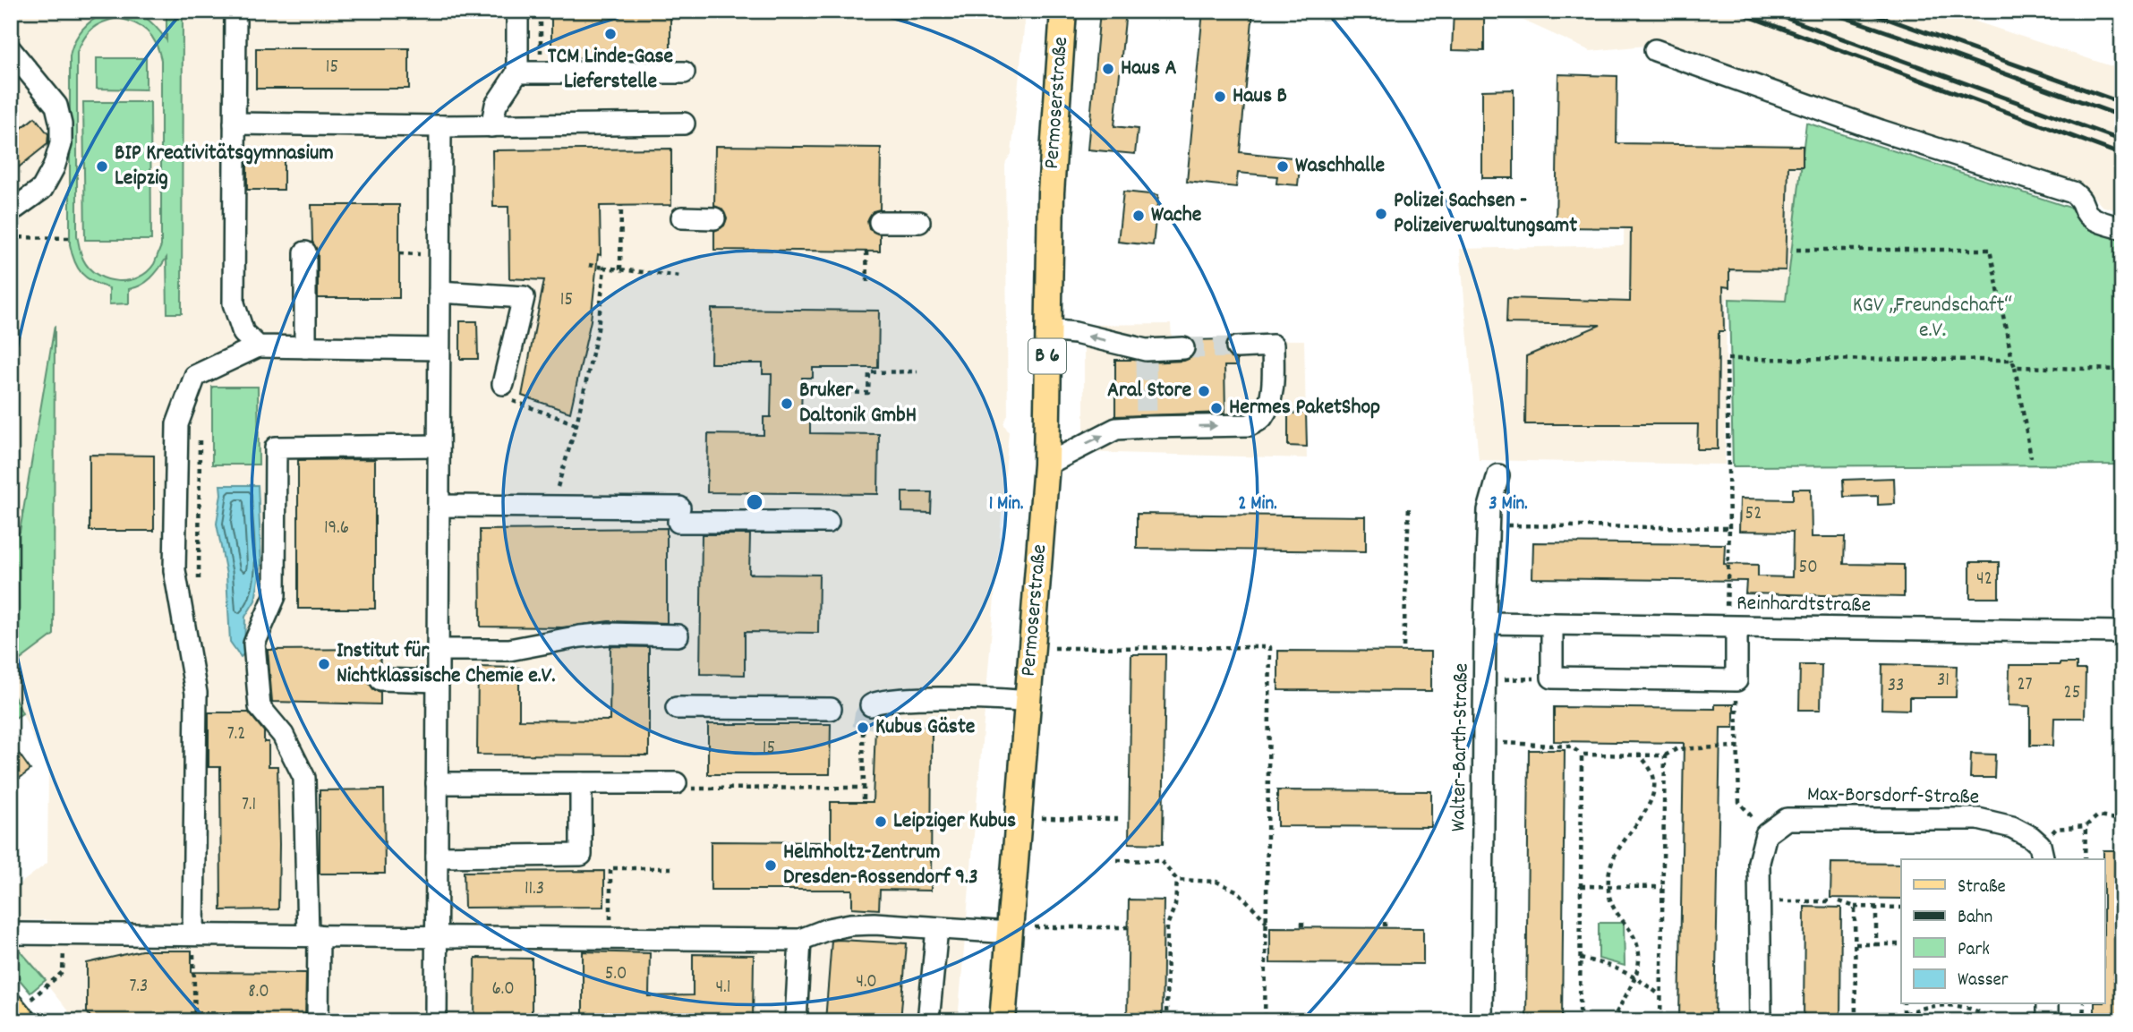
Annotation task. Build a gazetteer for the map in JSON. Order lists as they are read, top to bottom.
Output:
{
  "streets": {
    "main road": ["Permoserstraße", "B 6"],
    "street": ["Reinhardtstraße", "Walter-Barth-Straße", "Max-Borsdorf-Straße"]
  },
  "crossings": [
    ["Reinhardtstraße", "Walter-Barth-Straße"]
  ],
  "parks": ["KGV „Freundschaft“ e.V."],
  "places": [
    "TCM Linde-Gase Lieferstelle",
    "Haus A",
    "Haus B",
    "BIP Kreativitätsgymnasium Leipzig",
    "Waschhalle",
    "Polizei Sachsen - Polizeiverwaltungsamt",
    "Wache",
    "Aral Store",
    "Bruker Daltonik GmbH",
    "Hermes PaketShop",
    "Institut für Nichtklassische Chemie e.V.",
    "Kubus Gäste",
    "Leipziger Kubus",
    "Helmholtz-Zentrum Dresden-Rossendorf 9.3"
  ],
  "house_numbers": [
    "15",
    "15",
    "52",
    "19.6",
    "50",
    "42",
    "31",
    "27",
    "33",
    "25",
    "7.2",
    "15",
    "7.1",
    "11.3",
    "5.0",
    "4.0",
    "7.3",
    "4.1",
    "6.0",
    "8.0"
  ],
  "legend": [
    "Straße",
    "Bahn",
    "Park",
    "Wasser"
  ],
  "rings": ["1 Min.", "2 Min.", "3 Min."]
}
